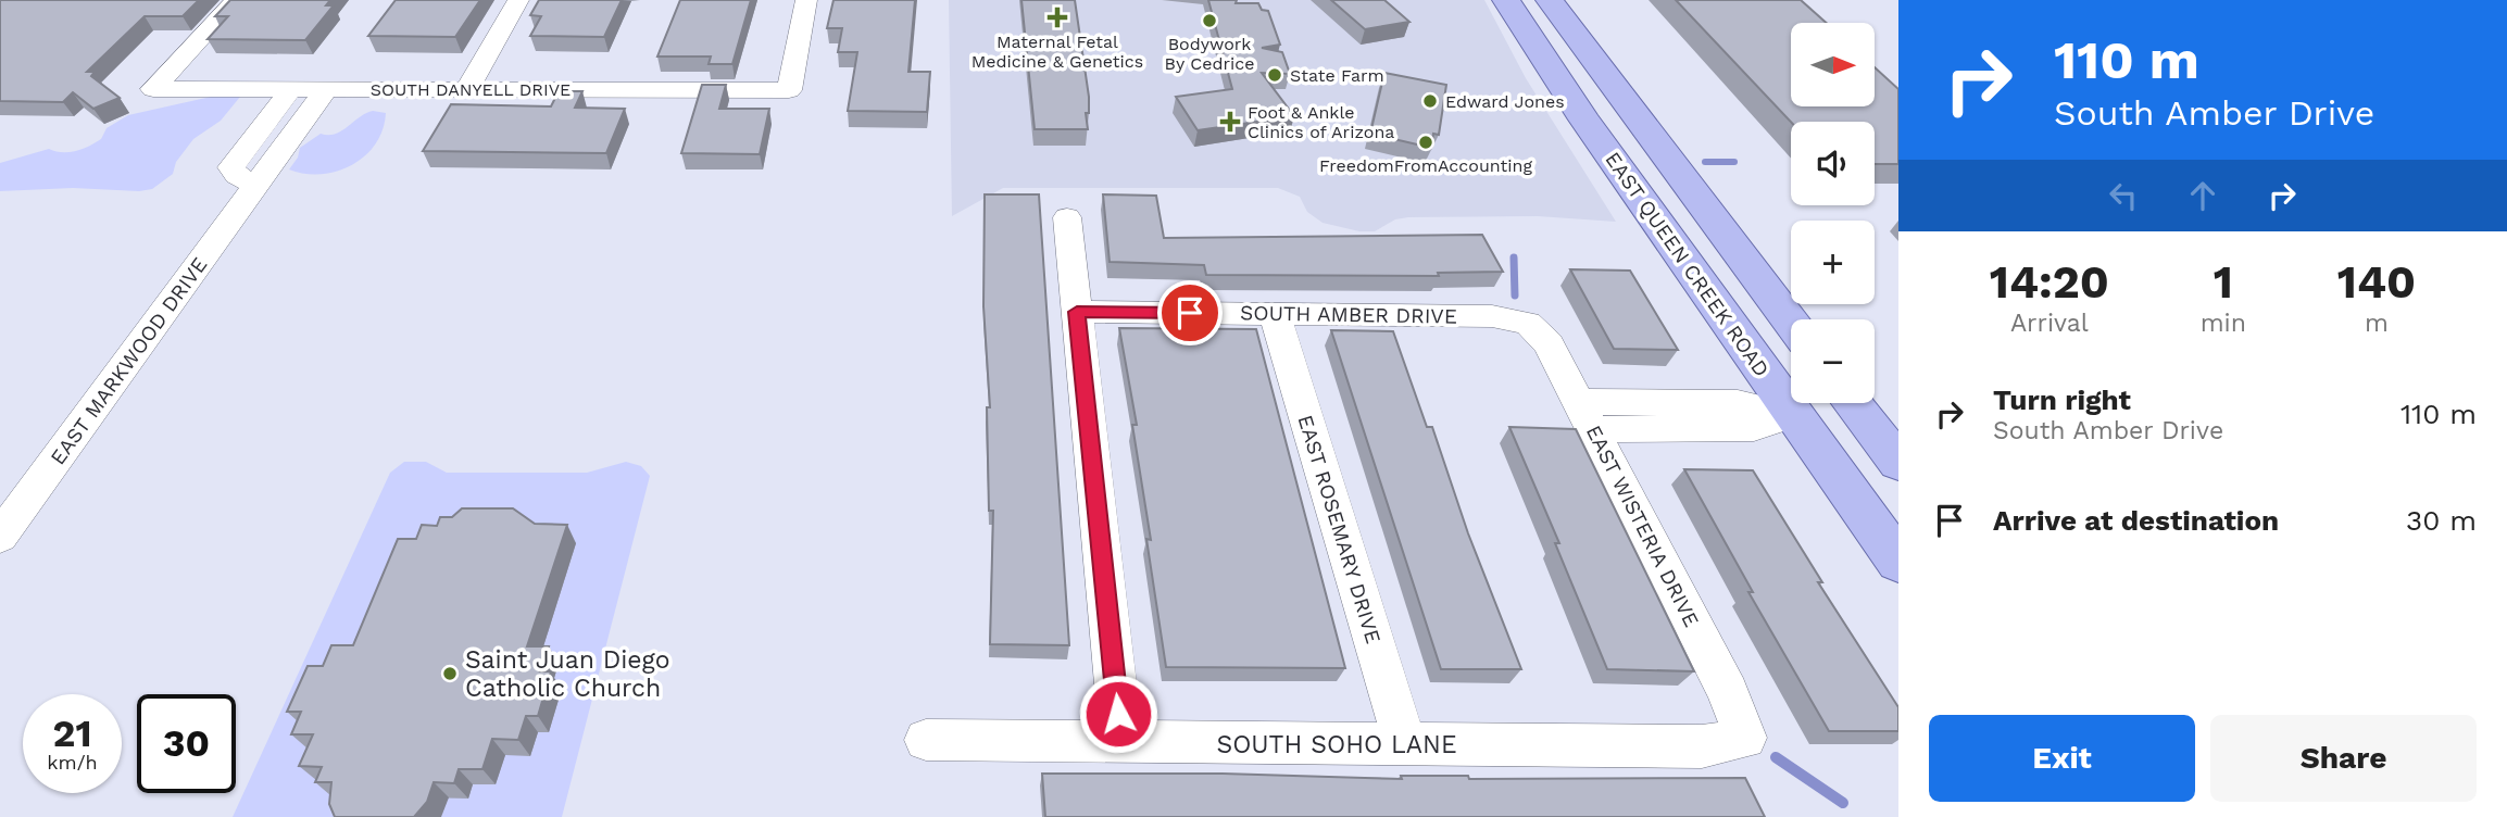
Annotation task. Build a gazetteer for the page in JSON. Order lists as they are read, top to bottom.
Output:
{
  "streets": {
    "main road": ["EAST QUEEN CREEK ROAD"],
    "street": [
      "SOUTH DANYELL DRIVE",
      "SOUTH AMBER DRIVE",
      "EAST MARKWOOD DRIVE",
      "EAST WISTERIA DRIVE",
      "EAST ROSEMARY DRIVE",
      "SOUTH SOHO LANE"
    ]
  },
  "crossings": [
    ["SOUTH DANYELL DRIVE", "EAST MARKWOOD DRIVE"],
    ["SOUTH AMBER DRIVE", "EAST WISTERIA DRIVE"],
    ["SOUTH AMBER DRIVE", "EAST ROSEMARY DRIVE"],
    ["EAST WISTERIA DRIVE", "SOUTH SOHO LANE"],
    ["EAST ROSEMARY DRIVE", "SOUTH SOHO LANE"]
  ],
  "places": {
    "health": ["Maternal Fetal Medicine & Genetics", "Foot & Ankle Clinics of Arizona"],
    "other": [
      "Bodywork By Cedrice",
      "State Farm",
      "Edward Jones",
      "FreedomFromAccounting",
      "Saint Juan Diego Catholic Church"
    ]
  },
  "north": "right",
  "page": {
    "turn": ["110 m", "South Amber Drive"],
    "map_buttons": ["+", "−"],
    "eta": [
      "14:20",
      "Arrival",
      "1",
      "min",
      "140",
      "m"
    ],
    "list": [
      {
        "name": "Turn right",
        "note": "South Amber Drive",
        "value": "110 m"
      },
      {
        "name": "Arrive at destination",
        "value": "30 m"
      }
    ],
    "speed": "21 km/h",
    "limit": "30",
    "buttons": ["Exit", "Share"]
  }
}
